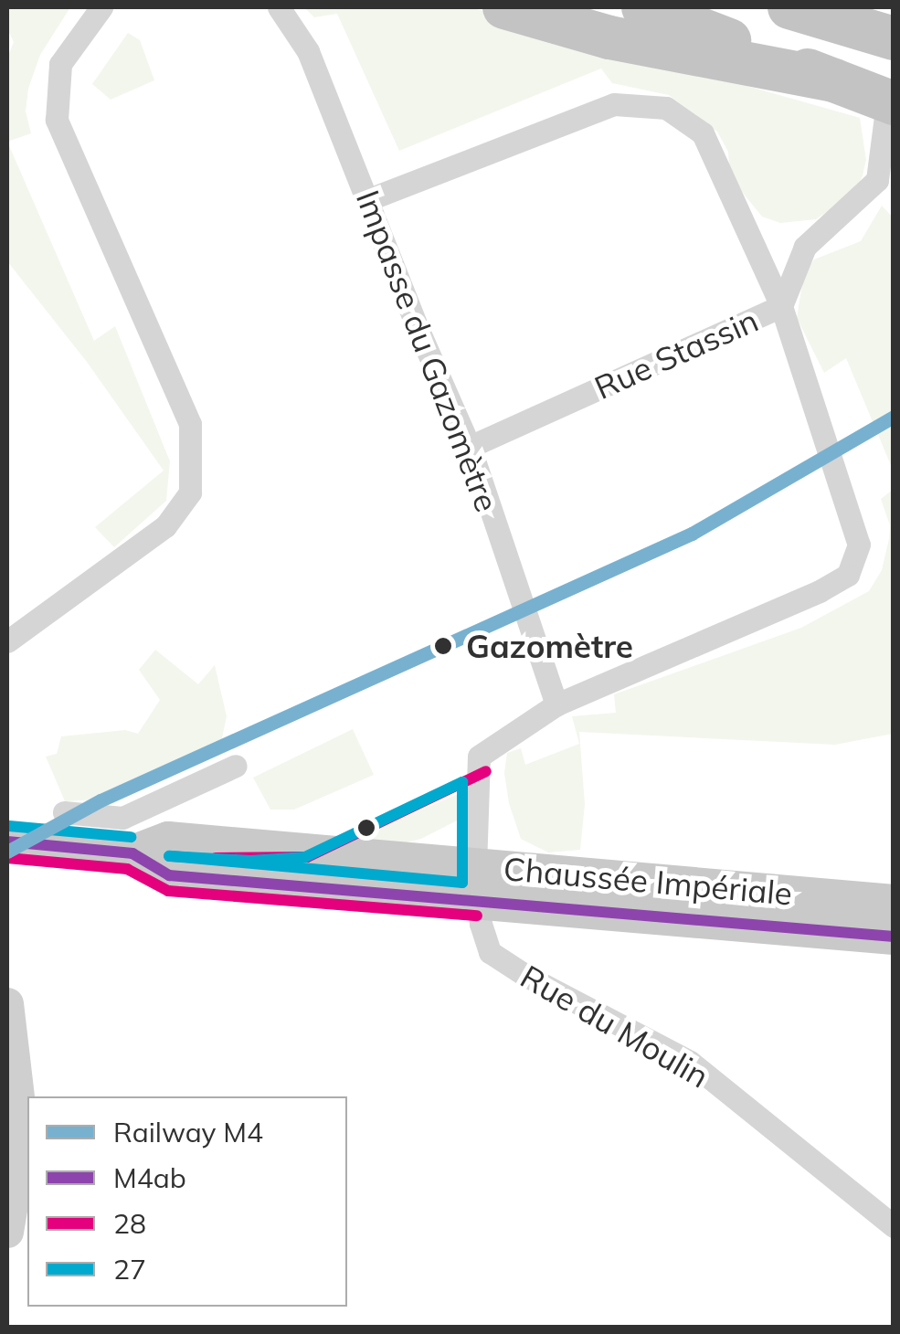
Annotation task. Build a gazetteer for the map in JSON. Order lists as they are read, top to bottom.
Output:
{
  "streets": {
    "main road": ["Chaussée Impériale"],
    "street": ["Impasse du Gazomètre", "Rue Stassin", "Rue du Moulin"]
  },
  "crossings": [
    ["Impasse du Gazomètre", "Rue Stassin"],
    ["Impasse du Gazomètre", "Rue du Moulin"],
    ["Chaussée Impériale", "Rue du Moulin"]
  ],
  "places": ["Gazomètre"],
  "lines": [
    "rail line M4",
    "transit line 28",
    "transit line 27",
    "transit line M4ab"
  ],
  "legend": [
    "Railway M4",
    "M4ab",
    "28",
    "27"
  ]
}
